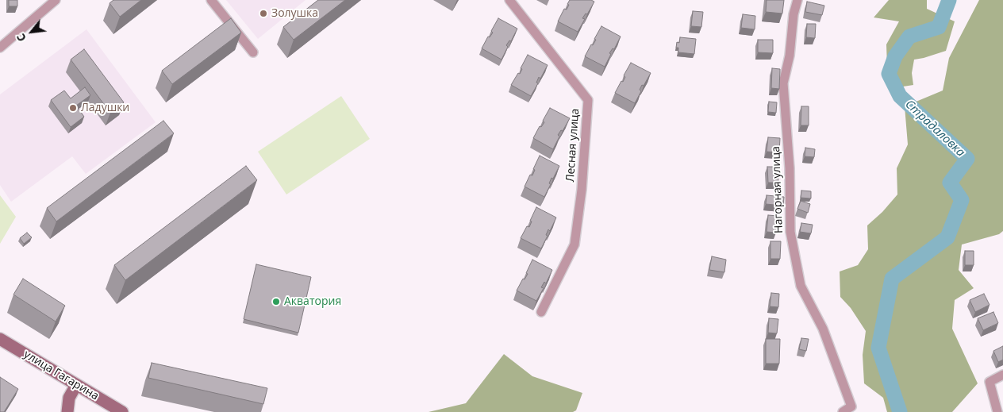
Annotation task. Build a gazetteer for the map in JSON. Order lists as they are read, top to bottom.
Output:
{
  "streets": {
    "street": ["Лесная улица", "Нагорная улица", "улица Гагарина"]
  },
  "water": ["Страдаловка"],
  "places": ["Золушка", "Ладушки", "Акватория"],
  "north": "bottom left"
}
